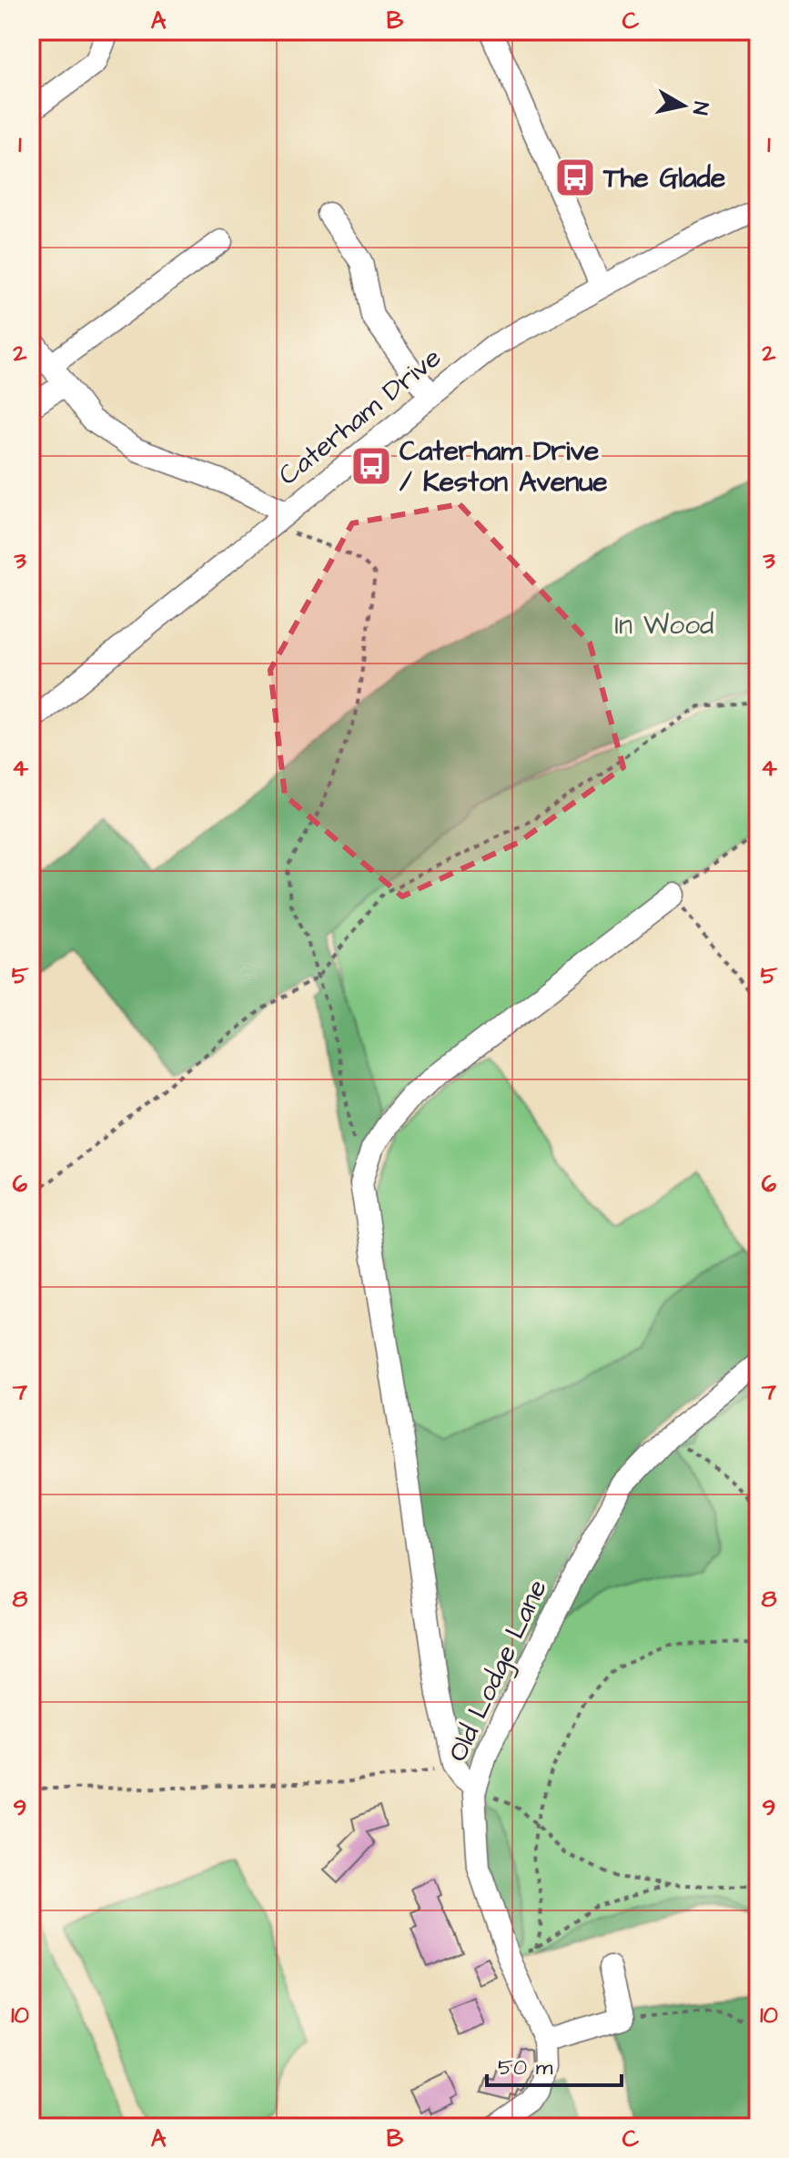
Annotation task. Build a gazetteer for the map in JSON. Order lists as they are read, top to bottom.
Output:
{
  "streets": {
    "street": ["Caterham Drive", "Old Lodge Lane"]
  },
  "parks": ["In Wood"],
  "places": {
    "bus stop": ["The Glade", "Caterham Drive / Keston Avenue"]
  },
  "scale_bar": "50 m",
  "north": "right",
  "grid": {
    "columns": ["A", "B", "C"],
    "rows": [
      "1",
      "2",
      "3",
      "4",
      "5",
      "6",
      "7",
      "8",
      "9",
      "10"
    ]
  }
}
